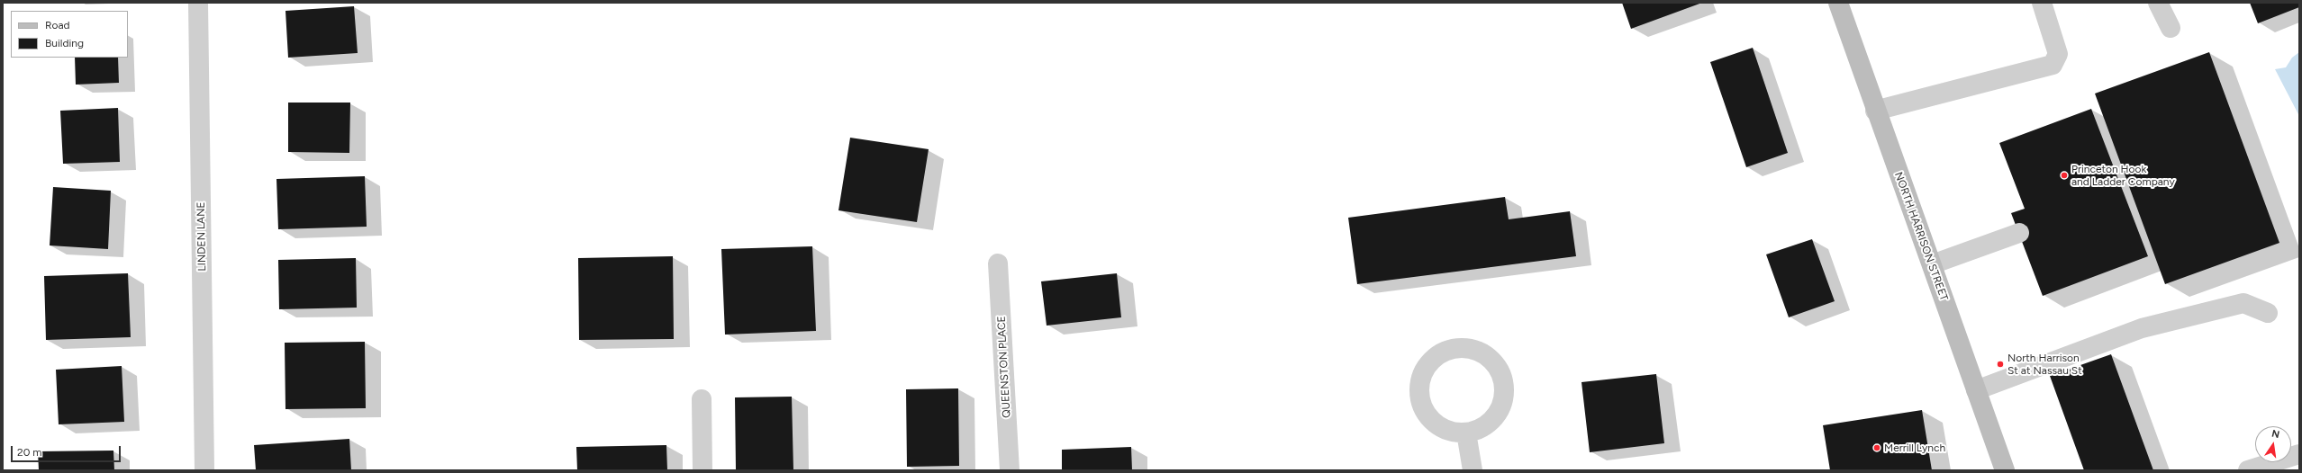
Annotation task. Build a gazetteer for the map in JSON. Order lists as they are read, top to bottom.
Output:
{
  "streets": {
    "street": ["LINDEN LANE", "NORTH HARRISON STREET", "QUEENSTON PLACE"]
  },
  "places": ["Princeton Hook and Ladder Company", "North Harrison St at Nassau St", "Merrill Lynch"],
  "legend": ["Road", "Building"],
  "scale_bar": "20 m",
  "north": "top"
}
